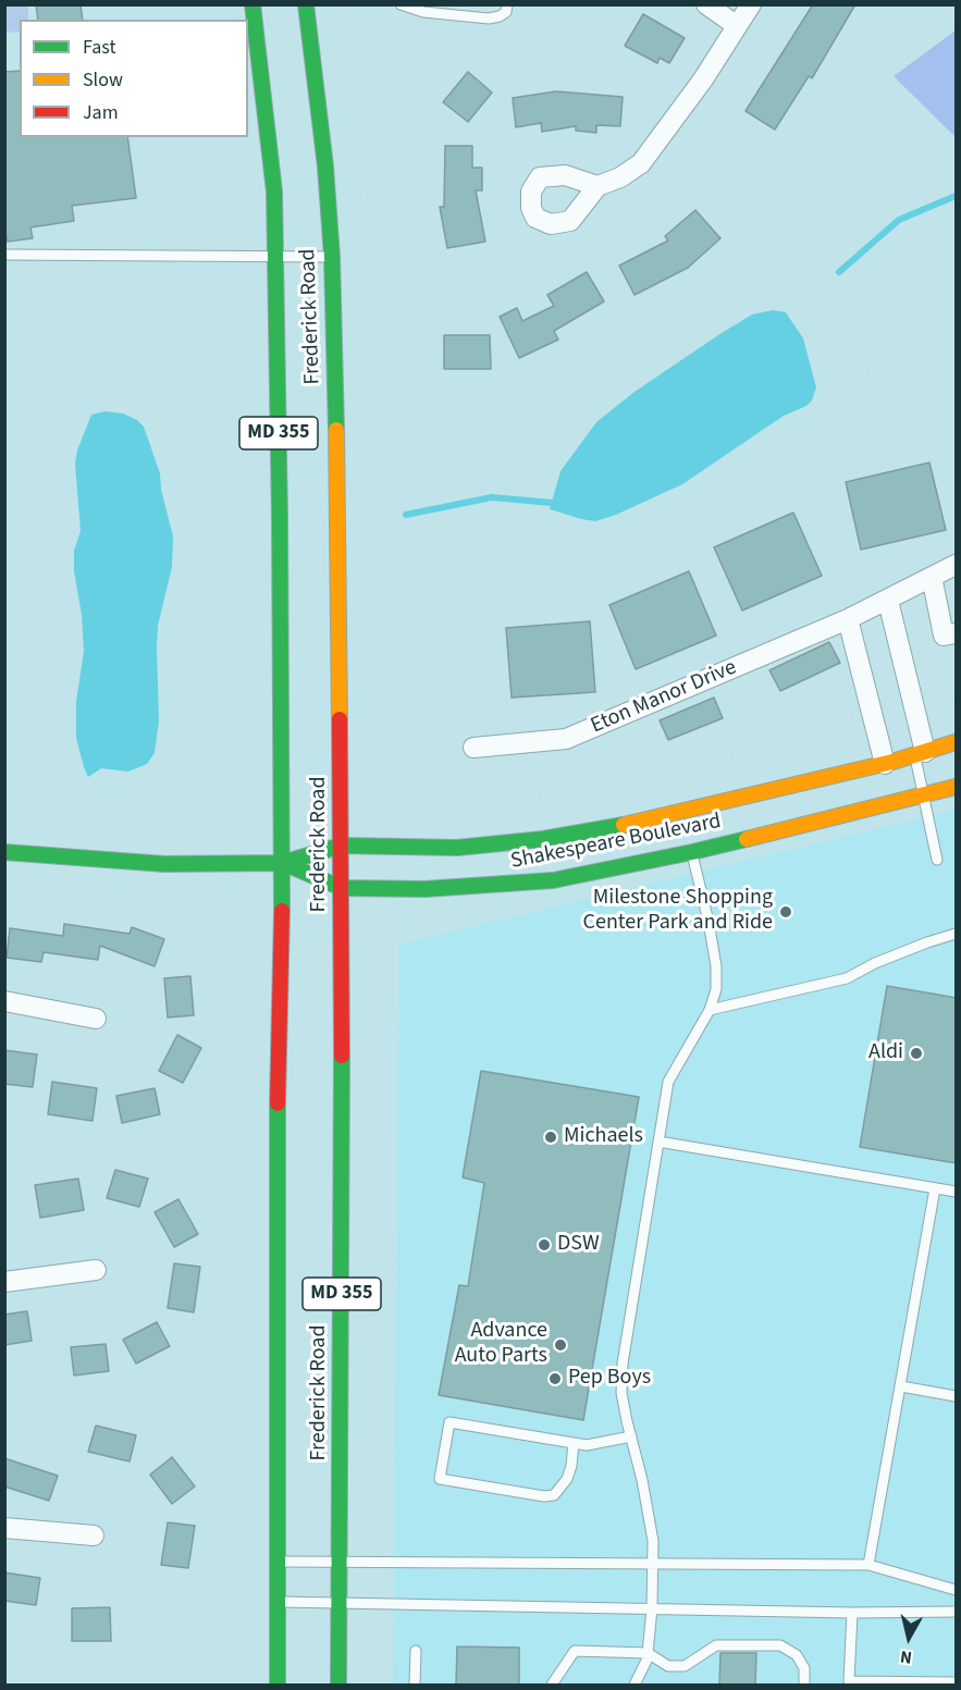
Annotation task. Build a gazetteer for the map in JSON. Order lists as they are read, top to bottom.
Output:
{
  "streets": {
    "main road": ["Frederick Road", "MD 355", "Shakespeare Boulevard"],
    "street": ["Eton Manor Drive"]
  },
  "crossings": [
    ["Frederick Road", "Shakespeare Boulevard"]
  ],
  "places": [
    "Milestone Shopping Center Park and Ride",
    "Aldi",
    "Michaels",
    "DSW",
    "Advance Auto Parts",
    "Pep Boys"
  ],
  "legend": ["Fast", "Slow", "Jam"],
  "north": "bottom"
}
